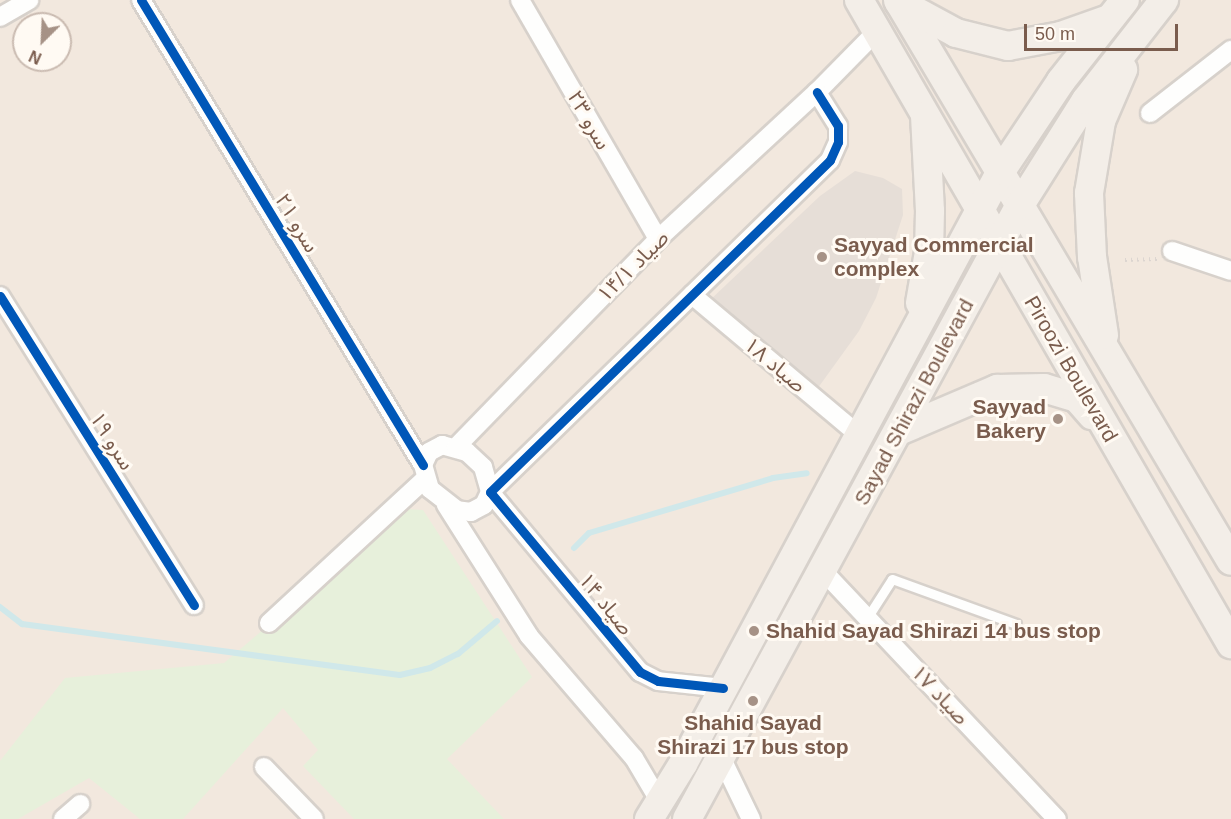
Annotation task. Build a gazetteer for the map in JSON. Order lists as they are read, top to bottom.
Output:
{
  "streets": {
    "main road": ["Piroozi Boulevard", "Sayad Shirazi Boulevard"],
    "street": [
      "سرو ۲۳",
      "سرو ۲۱",
      "صیاد ۱۴/۱",
      "صیاد ۱۸",
      "سرو ۱۹",
      "صیاد ۱۴",
      "صیاد ۱۷"
    ]
  },
  "crossings": [
    ["سرو ۲۳", "صیاد ۱۴/۱"],
    ["سرو ۲۱", "صیاد ۱۴/۱"],
    ["سرو ۲۱", "صیاد ۱۴"],
    ["صیاد ۱۴/۱", "Piroozi Boulevard"],
    ["صیاد ۱۴/۱", "صیاد ۱۴"],
    ["صیاد ۱۸", "Sayad Shirazi Boulevard"],
    ["Piroozi Boulevard", "Sayad Shirazi Boulevard"],
    ["Sayad Shirazi Boulevard", "صیاد ۱۴"],
    ["Sayad Shirazi Boulevard", "صیاد ۱۷"]
  ],
  "places": [
    "Sayyad Commercial complex",
    "Sayyad Bakery",
    "Shahid Sayad Shirazi 14 bus stop",
    "Shahid Sayad Shirazi 17 bus stop"
  ],
  "scale_bar": "50 m",
  "north": "bottom left"
}
